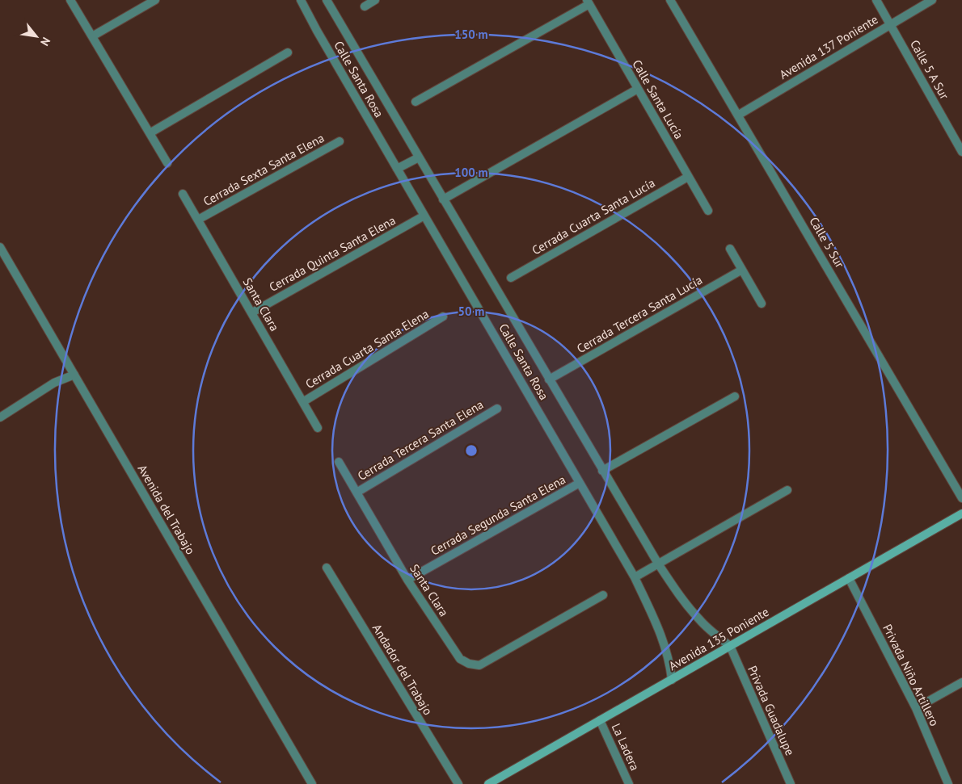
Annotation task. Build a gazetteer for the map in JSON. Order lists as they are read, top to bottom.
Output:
{
  "streets": {
    "main road": ["Avenida 135 Poniente"],
    "street": [
      "Avenida 137 Poniente",
      "Calle 5 A Sur",
      "Calle Santa Rosa",
      "Calle Santa Lucía",
      "Cerrada Sexta Santa Elena",
      "Cerrada Cuarta Santa Lucía",
      "Calle 5 Sur",
      "Cerrada Quinta Santa Elena",
      "Santa Clara",
      "Cerrada Tercera Santa Lucía",
      "Cerrada Cuarta Santa Elena",
      "Cerrada Tercera Santa Elena",
      "Avenida del Trabajo",
      "Cerrada Segunda Santa Elena",
      "Andador del Trabajo",
      "Privada Niño Artillero",
      "Privada Guadalupe",
      "La Ladera"
    ]
  },
  "crossings": [
    ["Avenida 137 Poniente", "Calle 5 A Sur"],
    ["Avenida 137 Poniente", "Calle 5 Sur"],
    ["Calle Santa Rosa", "Cerrada Quinta Santa Elena"],
    ["Calle Santa Rosa", "Cerrada Tercera Santa Lucía"],
    ["Calle Santa Rosa", "Cerrada Segunda Santa Elena"],
    ["Calle Santa Rosa", "Avenida 135 Poniente"],
    ["Calle Santa Rosa", "Privada Guadalupe"],
    ["Calle Santa Lucía", "Cerrada Cuarta Santa Lucía"],
    ["Cerrada Sexta Santa Elena", "Santa Clara"],
    ["Cerrada Quinta Santa Elena", "Santa Clara"],
    ["Santa Clara", "Cerrada Cuarta Santa Elena"],
    ["Santa Clara", "Cerrada Tercera Santa Elena"],
    ["Santa Clara", "Cerrada Segunda Santa Elena"],
    ["Avenida 135 Poniente", "Privada Niño Artillero"],
    ["Avenida 135 Poniente", "Privada Guadalupe"],
    ["Avenida 135 Poniente", "La Ladera"]
  ],
  "north": "bottom right",
  "rings": ["150 m", "100 m", "50 m"]
}
